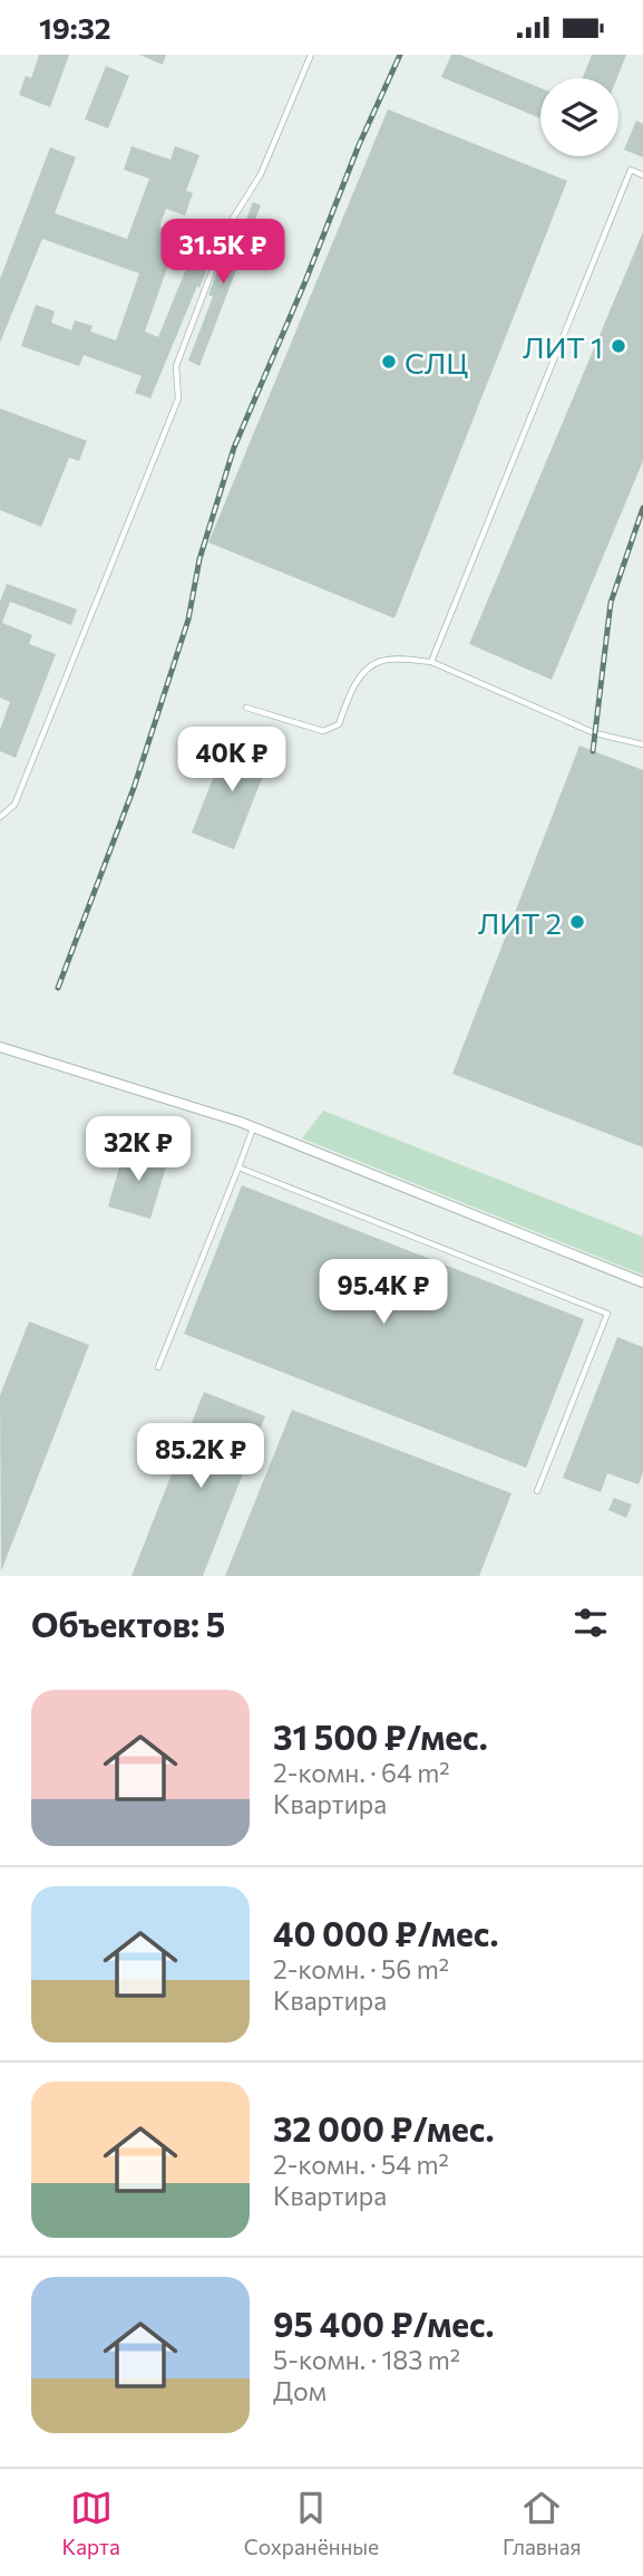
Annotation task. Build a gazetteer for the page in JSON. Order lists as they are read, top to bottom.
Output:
{
  "places": ["ЛИТ 1", "СЛЦ", "ЛИТ 2"],
  "page": {
    "status": "19:32",
    "price": [
      "31.5K ₽",
      "40K ₽",
      "32K ₽",
      "95.4K ₽",
      "85.2K ₽"
    ],
    "heading": "Объектов: 5",
    "list": [
      {
        "name": "31 500 ₽/мес.",
        "note": "2-комн. · 64 m² · Квартира"
      },
      {
        "name": "40 000 ₽/мес.",
        "note": "2-комн. · 56 m² · Квартира"
      },
      {
        "name": "32 000 ₽/мес.",
        "note": "2-комн. · 54 m² · Квартира"
      },
      {
        "name": "95 400 ₽/мес.",
        "note": "5-комн. · 183 m² · Дом"
      }
    ],
    "tabs": ["Карта", "Сохранённые", "Главная"]
  }
}
